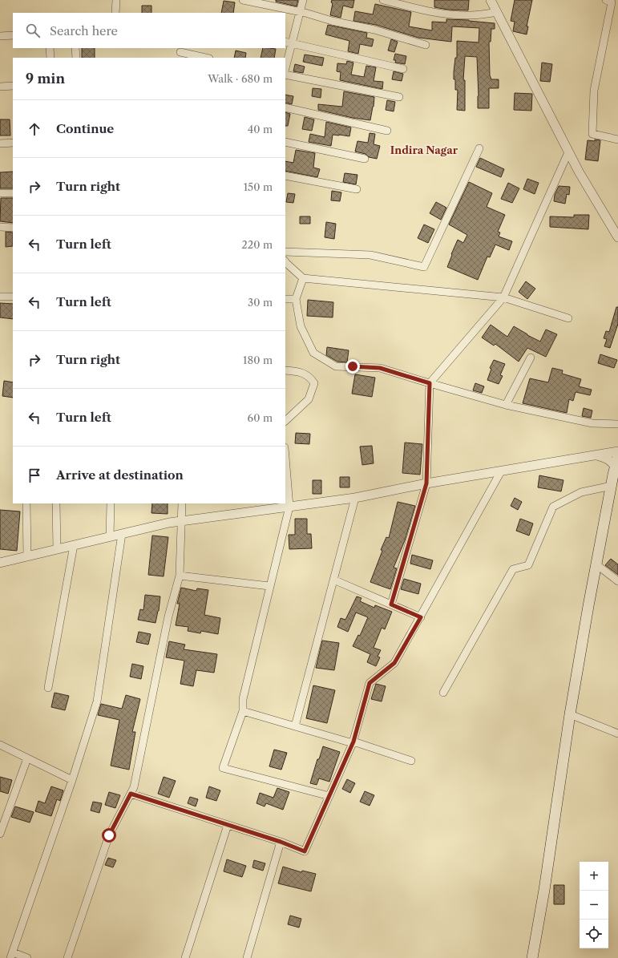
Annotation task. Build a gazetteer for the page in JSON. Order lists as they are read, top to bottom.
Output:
{
  "districts": ["Indira Nagar"],
  "page": {
    "search": "Search here",
    "heading": ["9 min", "Walk · 680 m"],
    "list": [
      ["Continue", "40 m"],
      ["Turn right", "150 m"],
      ["Turn left", "220 m"],
      ["Turn left", "30 m"],
      ["Turn right", "180 m"],
      ["Turn left", "60 m"],
      "Arrive at destination"
    ],
    "map_buttons": ["+", "−"]
  }
}
